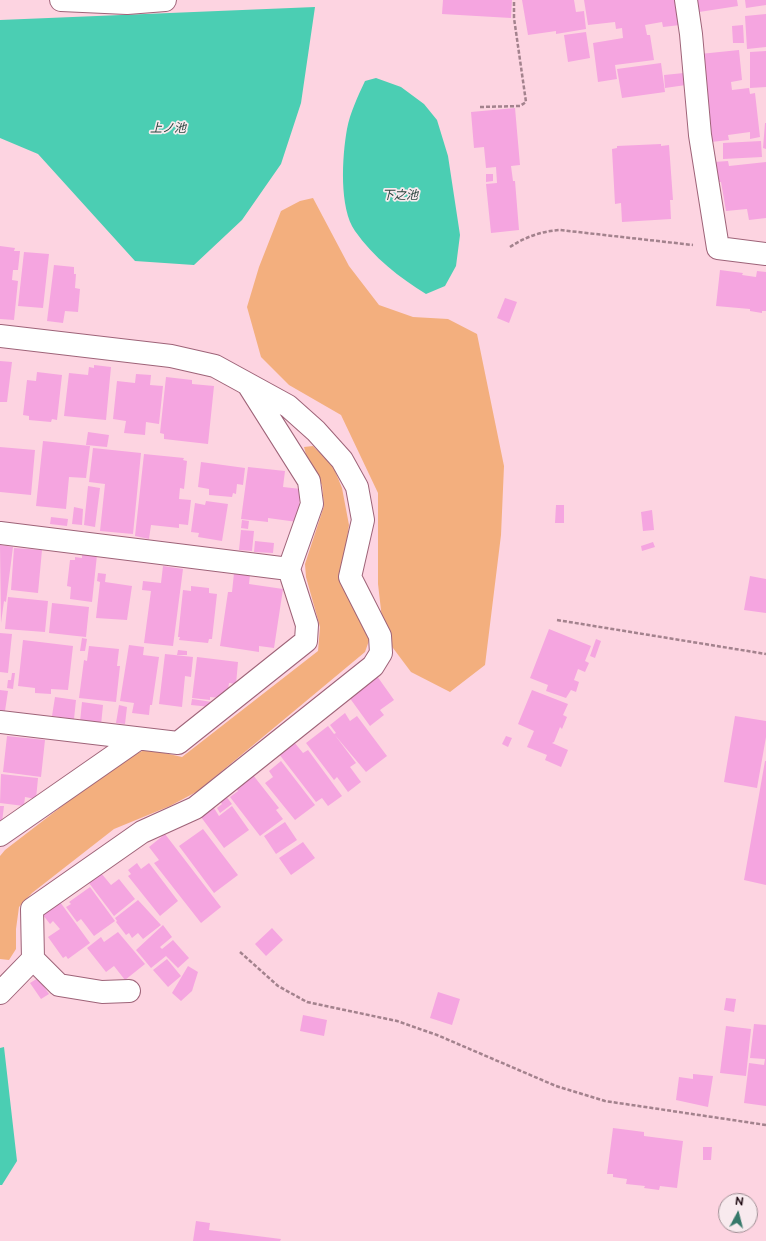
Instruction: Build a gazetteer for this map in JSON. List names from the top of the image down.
{
  "water": ["上ノ池", "下之池"],
  "north": "top"
}
